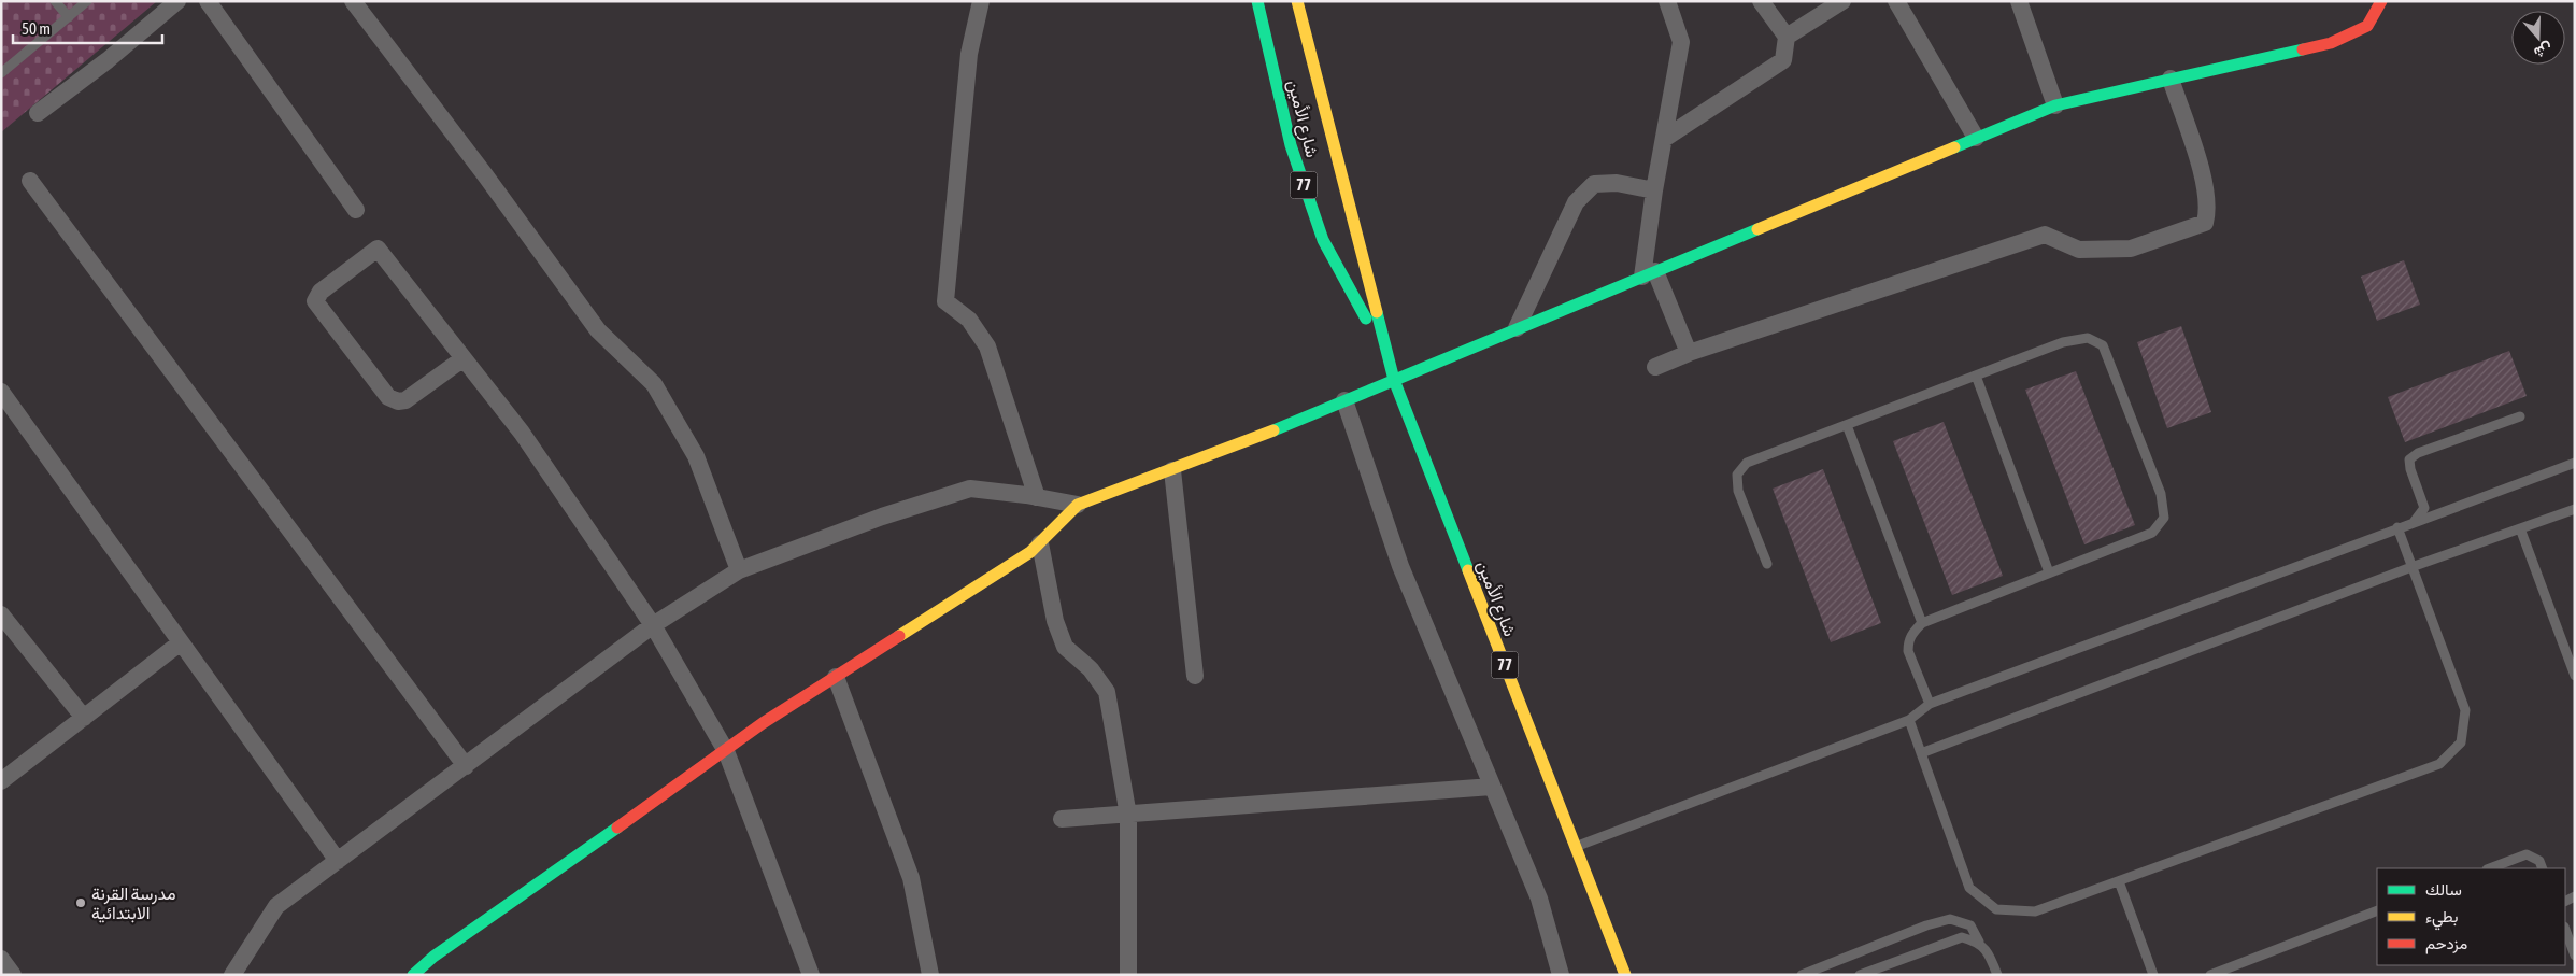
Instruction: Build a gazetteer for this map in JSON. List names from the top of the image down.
{
  "streets": {
    "street": ["شارع الأمين", "77"]
  },
  "places": ["مدرسة القرنة الابتدائية"],
  "legend": ["سالك", "بطيء", "مزدحم"],
  "scale_bar": "50 m",
  "north": "bottom"
}
